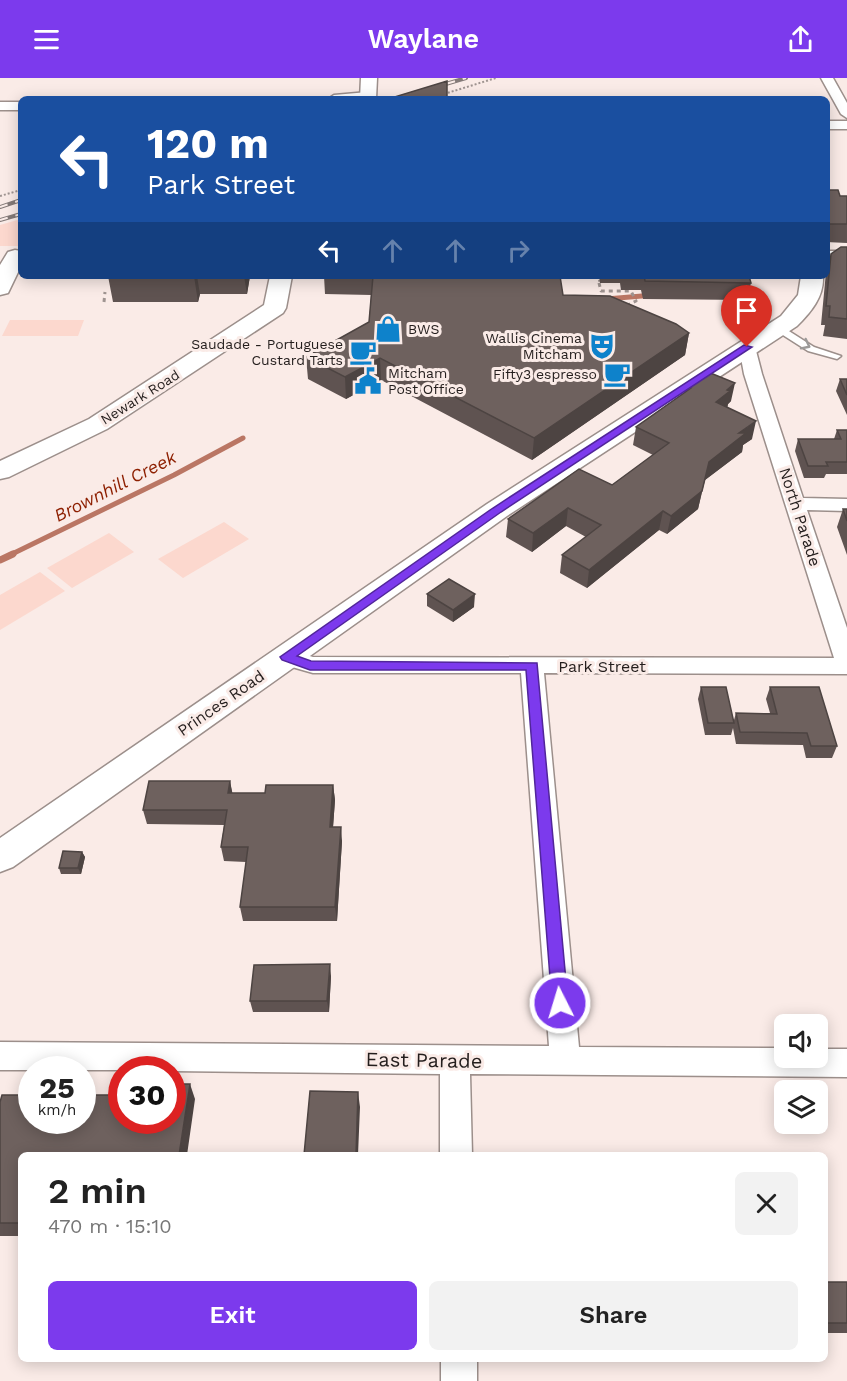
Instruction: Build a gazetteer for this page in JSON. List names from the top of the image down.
{
  "streets": {
    "street": [
      "Newark Road",
      "North Parade",
      "Park Street",
      "Princes Road",
      "East Parade"
    ]
  },
  "crossings": [
    ["North Parade", "Park Street"],
    ["North Parade", "Princes Road"],
    ["Park Street", "Princes Road"]
  ],
  "water": ["Brownhill Creek"],
  "places": {
    "shop": ["BWS"],
    "theatre": ["Wallis Cinema Mitcham"],
    "cafe": ["Saudade - Portuguese Custard Tarts", "Fifty3 espresso"],
    "public building": ["Mitcham Post Office"]
  },
  "page": {
    "header": "Waylane",
    "turn": ["120 m", "Park Street"],
    "speed": "25 km/h",
    "limit": "30",
    "heading": ["2 min", "470 m · 15:10"],
    "buttons": ["Exit", "Share"]
  }
}
